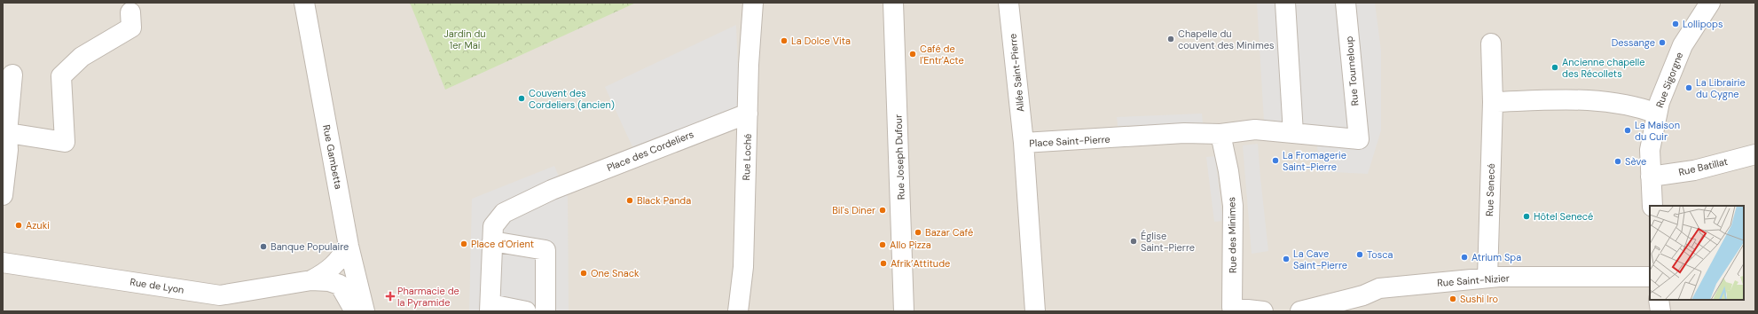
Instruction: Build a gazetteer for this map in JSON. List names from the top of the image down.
{
  "streets": {
    "street": [
      "Rue Tourneloup",
      "Allée Saint-Pierre",
      "Rue Sigorgne",
      "Place Saint-Pierre",
      "Place des Cordeliers",
      "Rue Gambetta",
      "Rue Loché",
      "Rue Joseph Dufour",
      "Rue Batillat",
      "Rue Senecé",
      "Rue des Minimes",
      "Rue Saint-Nizier",
      "Rue de Lyon"
    ]
  },
  "crossings": [
    ["Allée Saint-Pierre", "Place Saint-Pierre"],
    ["Rue Sigorgne", "Rue Batillat"],
    ["Place Saint-Pierre", "Rue des Minimes"],
    ["Place des Cordeliers", "Rue Loché"],
    ["Rue Gambetta", "Rue de Lyon"],
    ["Rue Senecé", "Rue Saint-Nizier"]
  ],
  "parks": ["Jardin du 1er Mai"],
  "places": {
    "other": [
      "Lollipops",
      "Chapelle du couvent des Minimes",
      "La Dolce Vita",
      "Dessange",
      "Café de l'Entr'Acte",
      "Ancienne chapelle des Récollets",
      "La Librairie du Cygne",
      "Couvent des Cordeliers (ancien)",
      "La Maison du Cuir",
      "La Fromagerie Saint-Pierre",
      "Sève",
      "Black Panda",
      "Bil's Diner",
      "Hôtel Senecé",
      "Azuki",
      "Bazar Café",
      "Église Saint-Pierre",
      "Place d'Orient",
      "Allo Pizza",
      "Banque Populaire",
      "Tosca",
      "Atrium Spa",
      "La Cave Saint-Pierre",
      "Afrik’Attitude",
      "One Snack",
      "Sushi Iro"
    ],
    "health": ["Pharmacie de la Pyramide"]
  }
}
